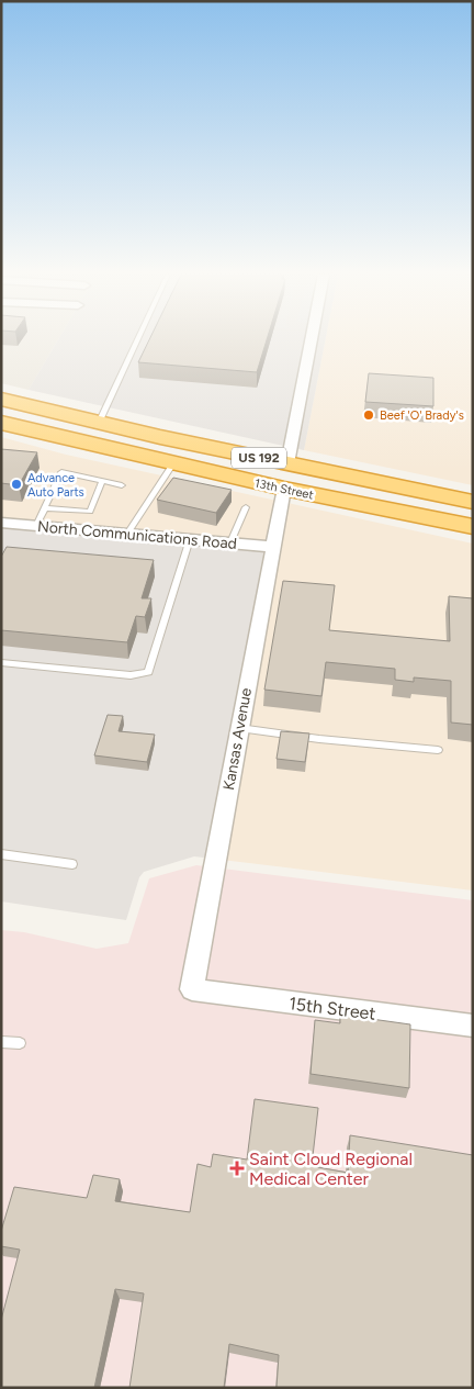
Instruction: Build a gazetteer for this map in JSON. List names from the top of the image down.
{
  "streets": {
    "highway": ["US 192", "13th Street"],
    "street": ["North Communications Road", "Kansas Avenue", "15th Street"]
  },
  "crossings": [
    ["13th Street", "Kansas Avenue"],
    ["North Communications Road", "Kansas Avenue"],
    ["Kansas Avenue", "15th Street"]
  ],
  "places": {
    "other": ["Beef 'O' Brady's", "Advance Auto Parts"],
    "health": ["Saint Cloud Regional Medical Center"]
  }
}
